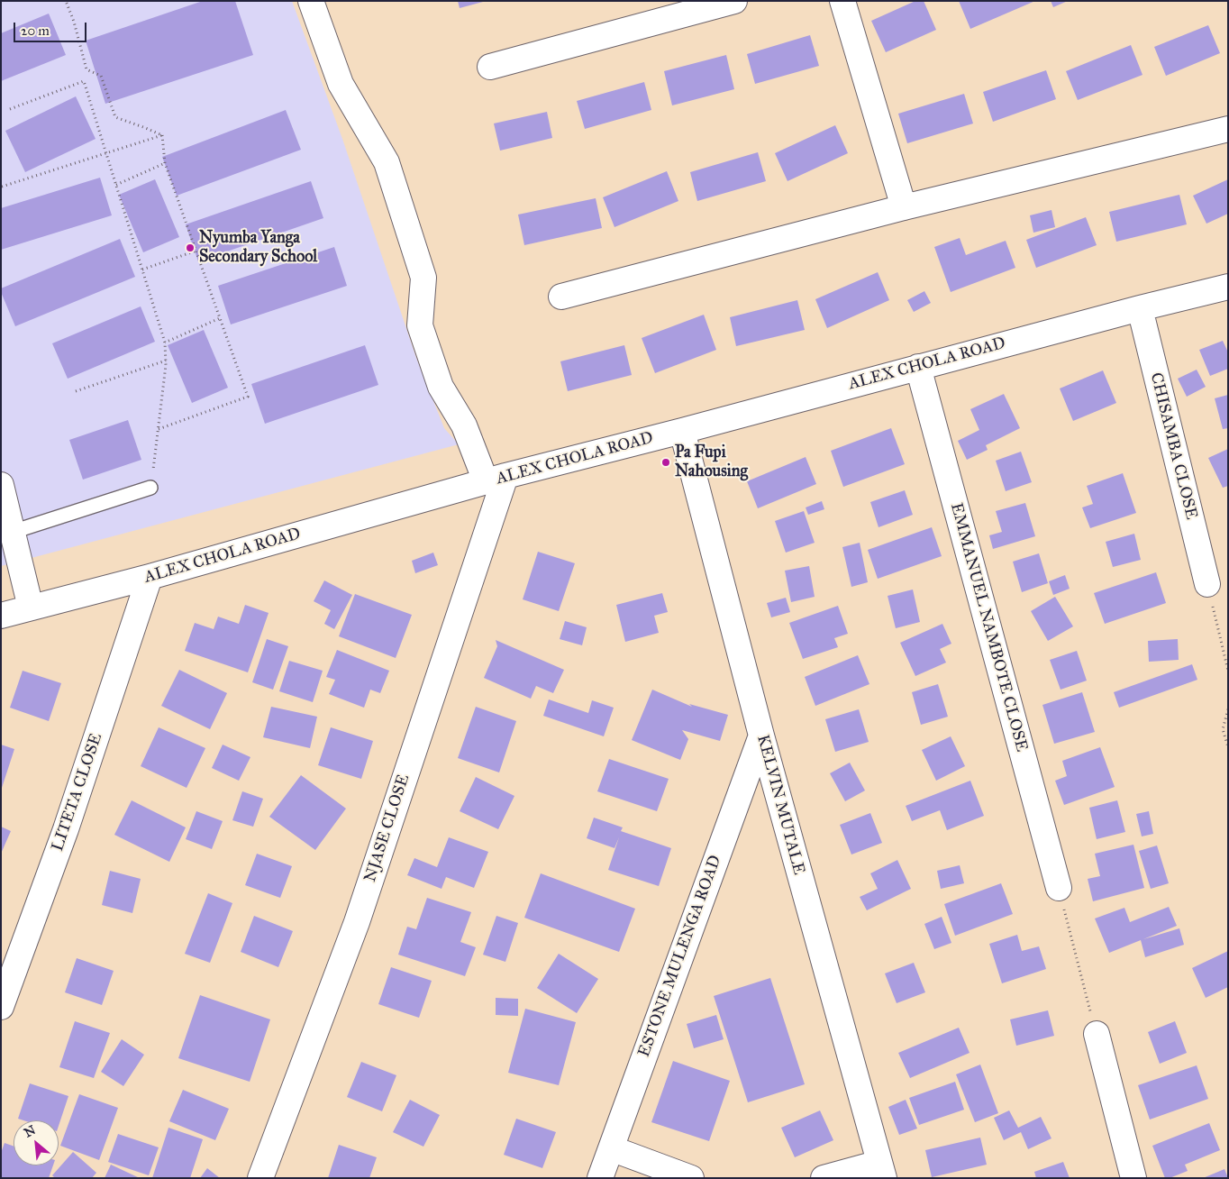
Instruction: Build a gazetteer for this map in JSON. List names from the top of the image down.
{
  "streets": {
    "street": [
      "ALEX CHOLA ROAD",
      "CHISAMBA CLOSE",
      "EMMANUEL NAMBOTE CLOSE",
      "LITETA CLOSE",
      "KELVIN MUTALE",
      "NJASE CLOSE",
      "ESTONE MULENGA ROAD"
    ]
  },
  "crossings": [
    ["ALEX CHOLA ROAD", "CHISAMBA CLOSE"],
    ["ALEX CHOLA ROAD", "EMMANUEL NAMBOTE CLOSE"],
    ["ALEX CHOLA ROAD", "LITETA CLOSE"],
    ["ALEX CHOLA ROAD", "KELVIN MUTALE"],
    ["ALEX CHOLA ROAD", "NJASE CLOSE"],
    ["KELVIN MUTALE", "ESTONE MULENGA ROAD"]
  ],
  "places": ["Nyumba Yanga Secondary School", "Pa Fupi Nahousing"],
  "scale_bar": "20 m",
  "north": "top left"
}
